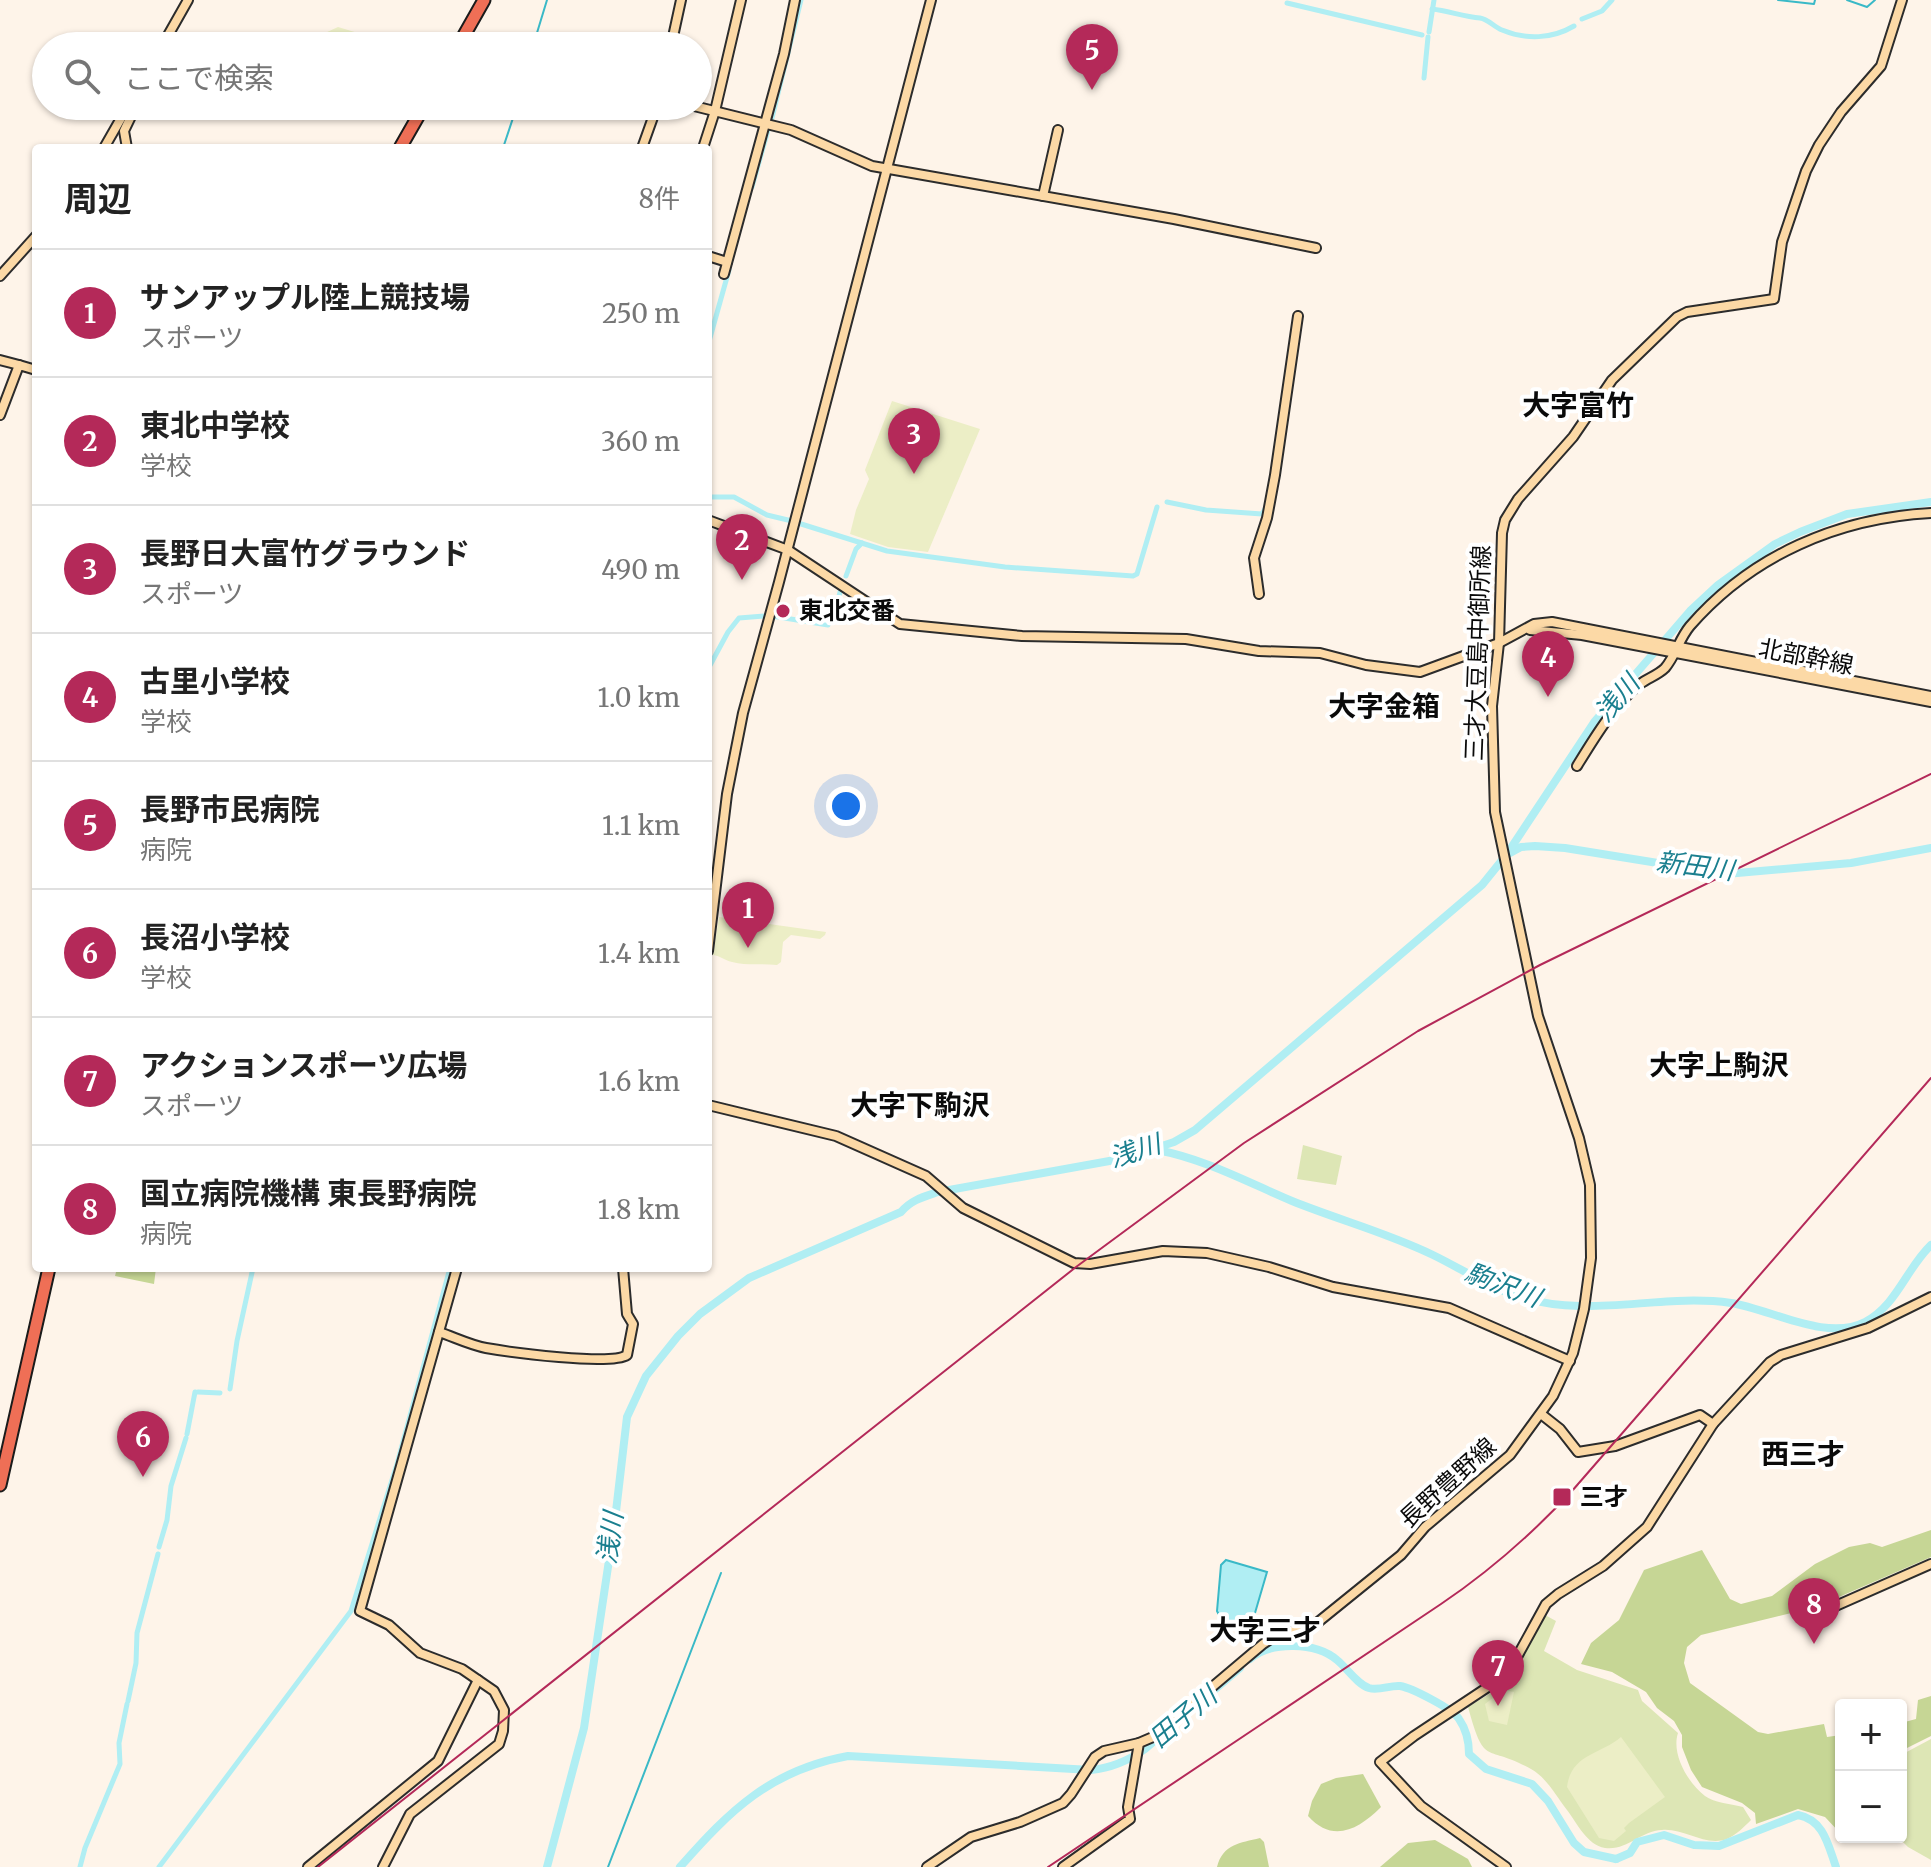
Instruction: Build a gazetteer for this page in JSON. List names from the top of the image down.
{
  "streets": {
    "street": ["三才大豆島中御所線", "北部幹線", "長野豊野線"]
  },
  "crossings": [
    ["三才大豆島中御所線", "長野豊野線"]
  ],
  "districts": [
    "大字富竹",
    "大字金箱",
    "大字上駒沢",
    "大字下駒沢",
    "西三才",
    "大字三才"
  ],
  "water": [
    "浅川",
    "新田川",
    "駒沢川",
    "田子川"
  ],
  "places": {
    "other": ["東北交番"],
    "transit": ["三才"]
  },
  "page": {
    "pins": [
      "5",
      "3",
      "2",
      "4",
      "1",
      "6",
      "8",
      "7"
    ],
    "search": "ここで検索",
    "heading": ["周辺", "8件"],
    "list": [
      {
        "mark": "1",
        "name": "サンアップル陸上競技場",
        "note": "スポーツ",
        "value": "250 m"
      },
      {
        "mark": "2",
        "name": "東北中学校",
        "note": "学校",
        "value": "360 m"
      },
      {
        "mark": "3",
        "name": "長野日大富竹グラウンド",
        "note": "スポーツ",
        "value": "490 m"
      },
      {
        "mark": "4",
        "name": "古里小学校",
        "note": "学校",
        "value": "1.0 km"
      },
      {
        "mark": "5",
        "name": "長野市民病院",
        "note": "病院",
        "value": "1.1 km"
      },
      {
        "mark": "6",
        "name": "長沼小学校",
        "note": "学校",
        "value": "1.4 km"
      },
      {
        "mark": "7",
        "name": "アクションスポーツ広場",
        "note": "スポーツ",
        "value": "1.6 km"
      },
      {
        "mark": "8",
        "name": "国立病院機構 東長野病院",
        "note": "病院",
        "value": "1.8 km"
      }
    ],
    "map_buttons": ["+", "−"]
  }
}
